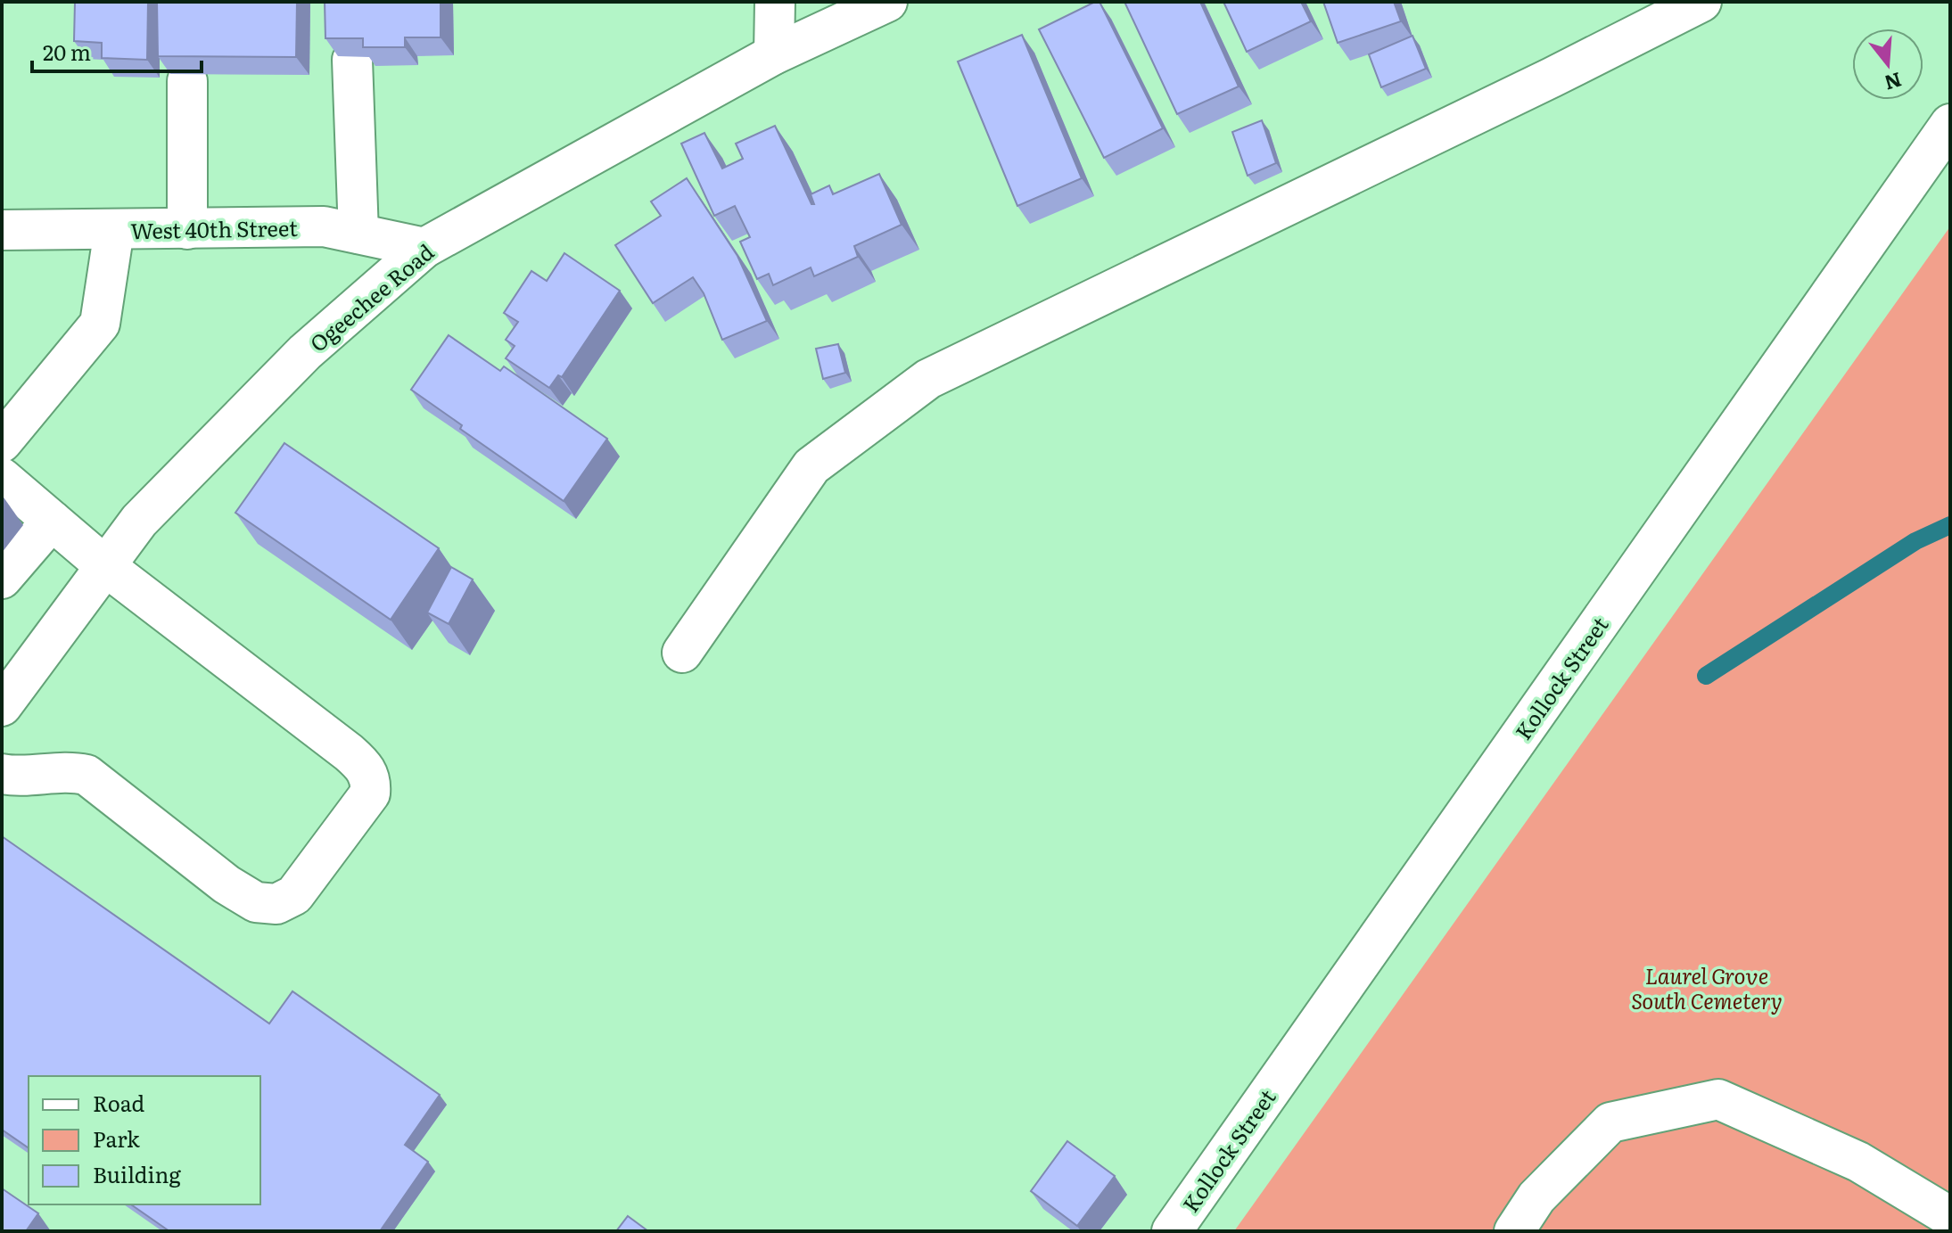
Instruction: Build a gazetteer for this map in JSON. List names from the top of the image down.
{
  "streets": {
    "street": ["West 40th Street", "Ogeechee Road", "Kollock Street"]
  },
  "crossings": [
    ["West 40th Street", "Ogeechee Road"]
  ],
  "parks": ["Laurel Grove South Cemetery"],
  "legend": ["Road", "Park", "Building"],
  "scale_bar": "20 m",
  "north": "bottom"
}
